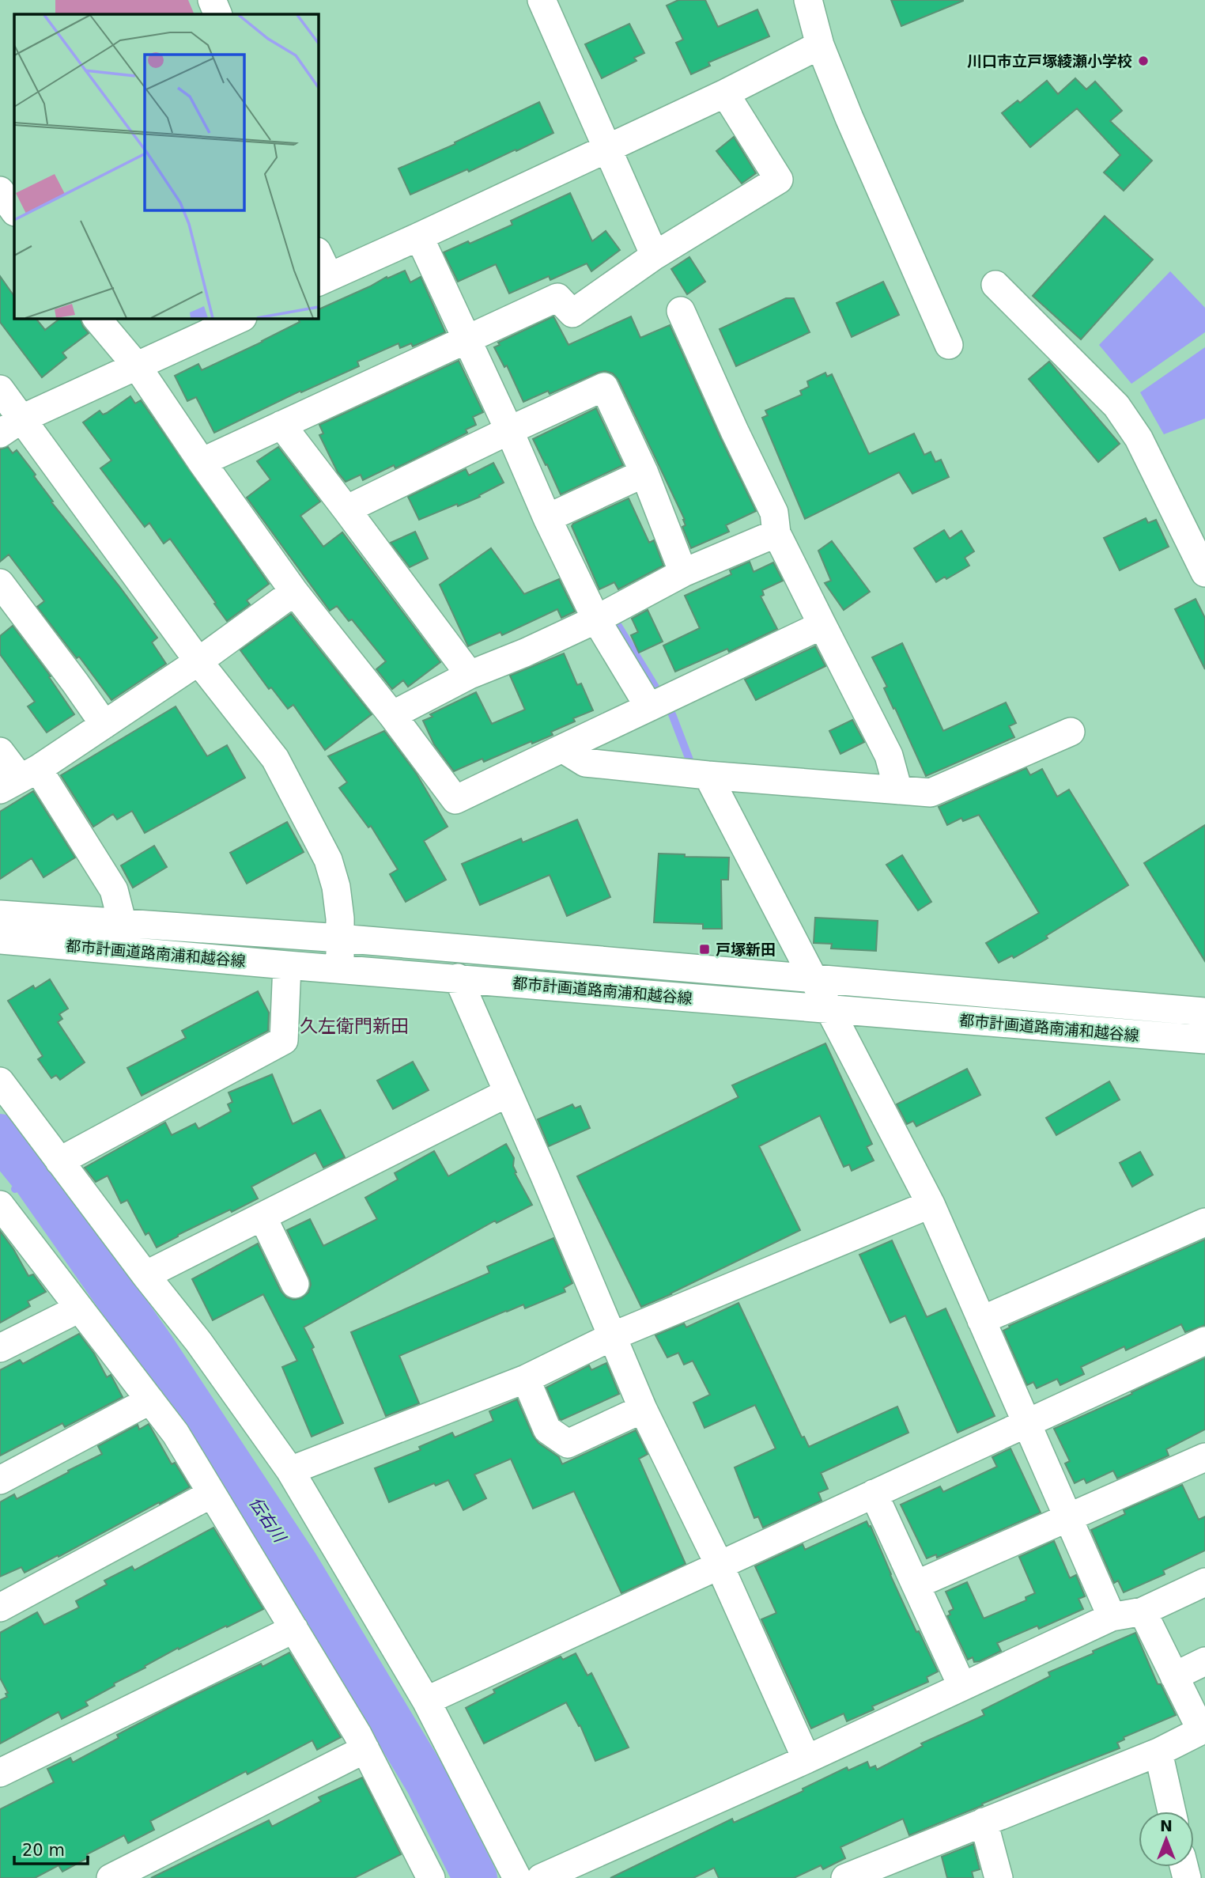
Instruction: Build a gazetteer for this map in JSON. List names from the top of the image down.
{
  "streets": {
    "street": ["都市計画道路南浦和越谷線"]
  },
  "districts": ["久左衛門新田"],
  "water": ["伝右川"],
  "places": {
    "other": ["川口市立戸塚綾瀬小学校"],
    "transit": ["戸塚新田"]
  },
  "scale_bar": "20 m",
  "north": "top"
}
